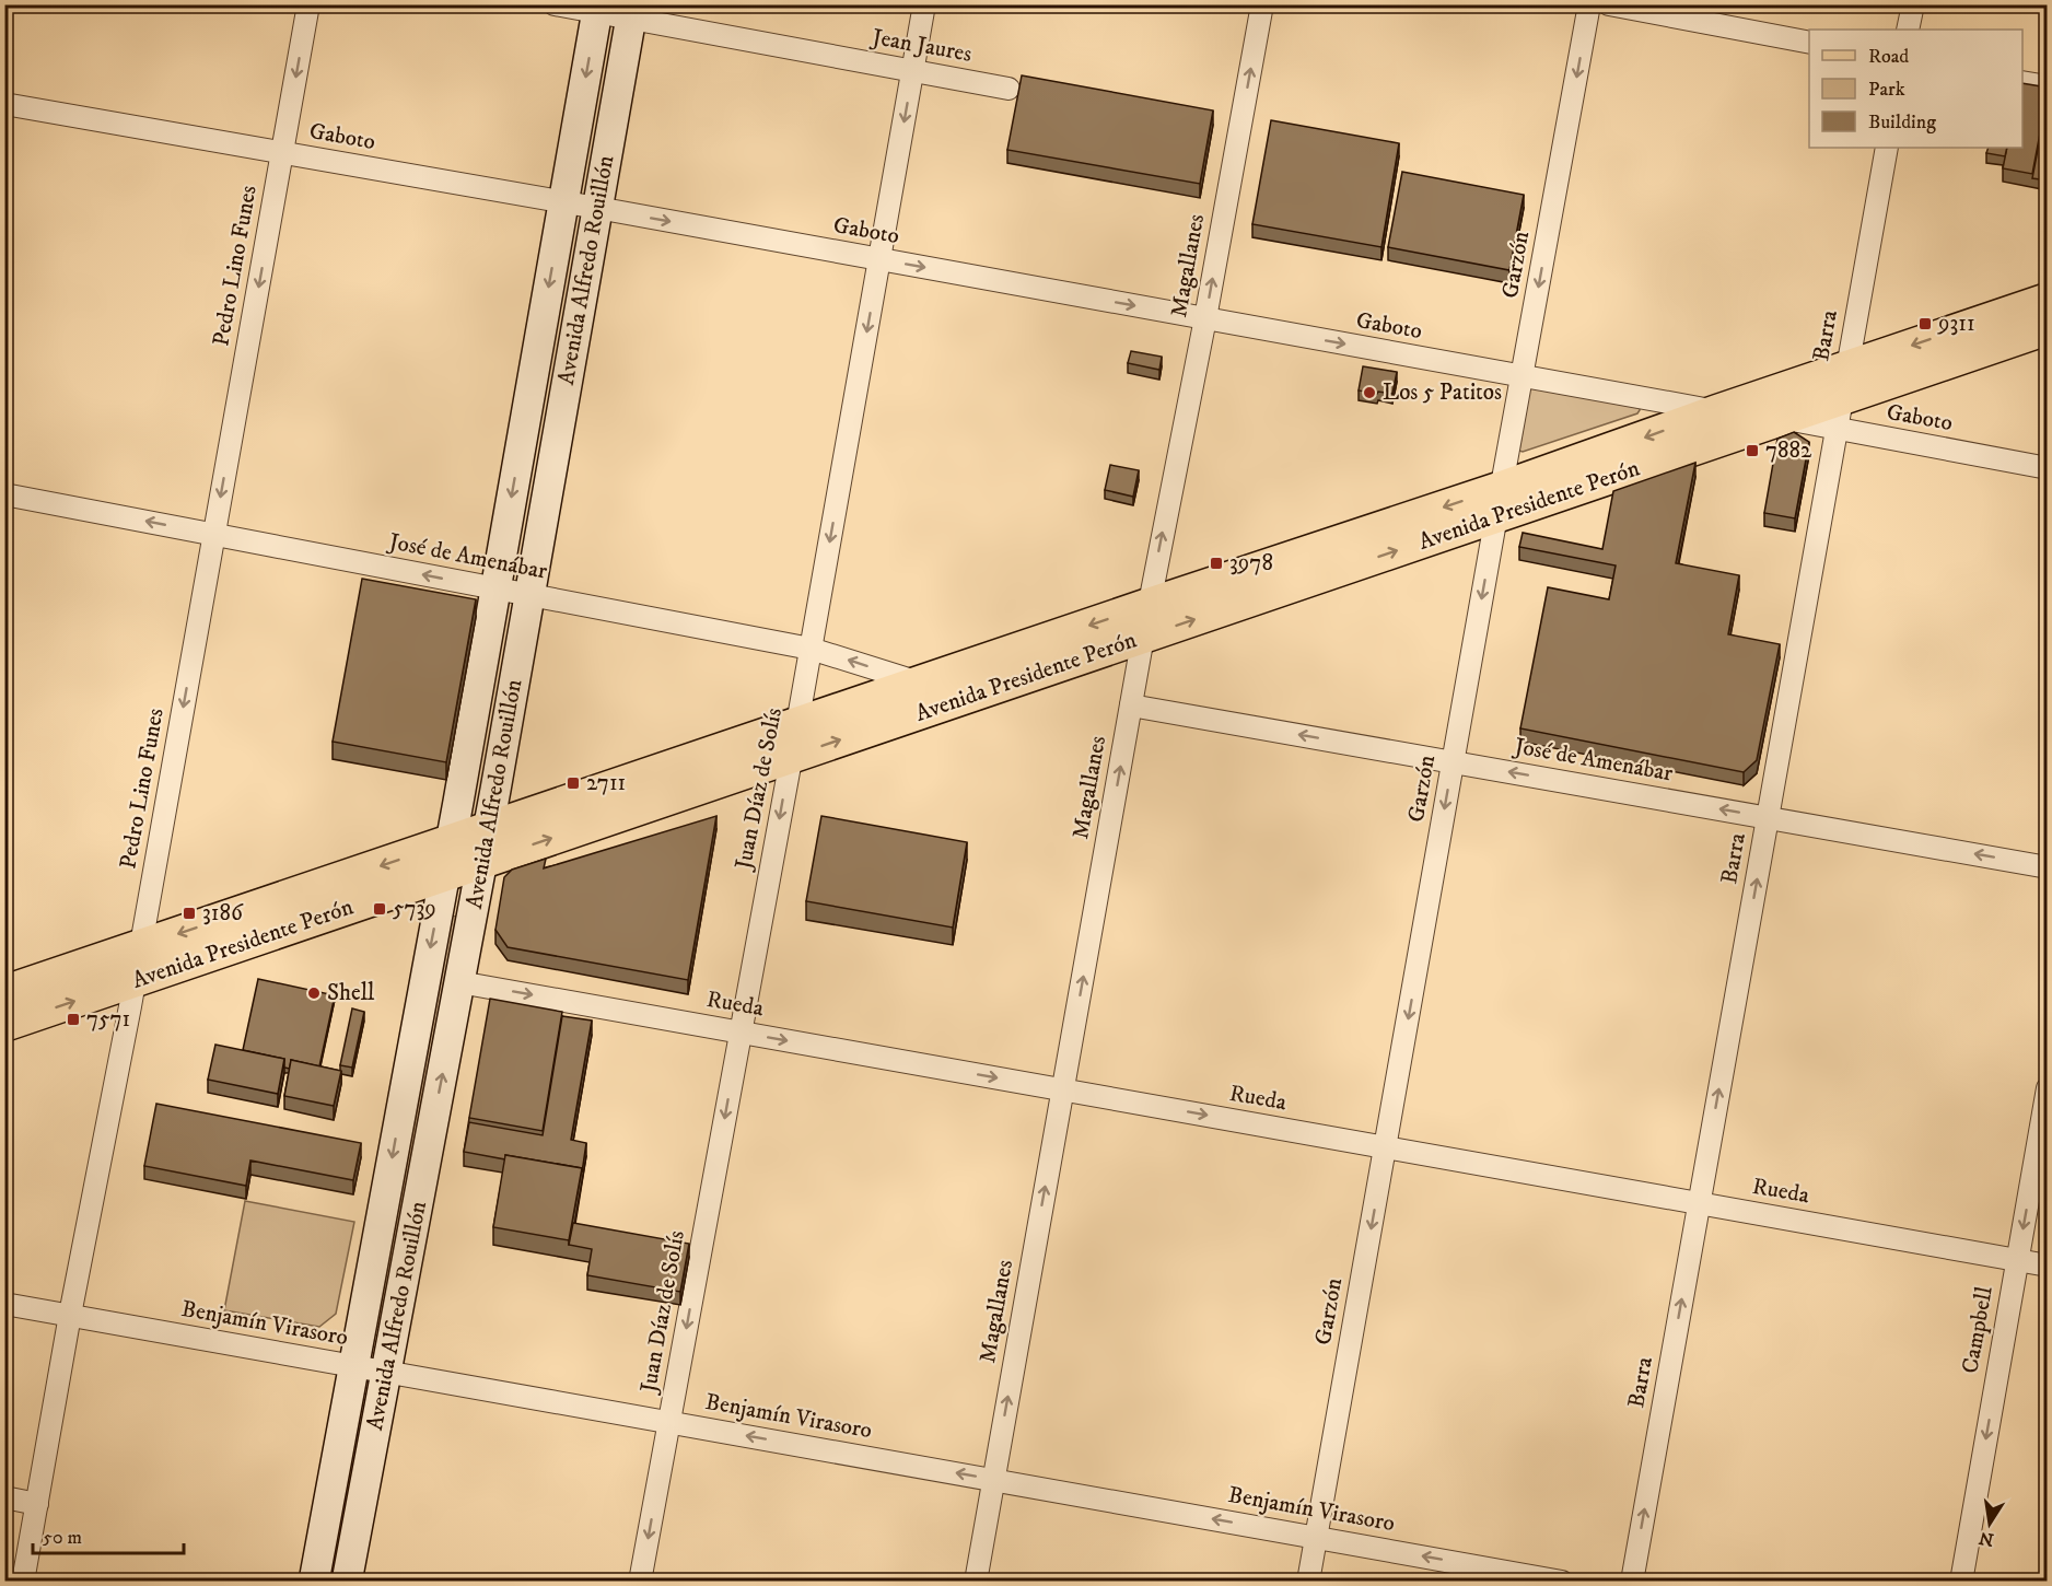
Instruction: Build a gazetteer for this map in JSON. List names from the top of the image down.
{
  "streets": {
    "main road": ["Avenida Presidente Perón"],
    "street": [
      "Jean Jaures",
      "Gaboto",
      "Garzón",
      "Pedro Lino Funes",
      "Magallanes",
      "Avenida Alfredo Rouillón",
      "Barra",
      "José de Amenábar",
      "Juan Díaz de Solís",
      "Rueda",
      "Benjamín Virasoro",
      "Campbell"
    ]
  },
  "crossings": [
    ["Jean Jaures", "Avenida Alfredo Rouillón"],
    ["Jean Jaures", "Juan Díaz de Solís"],
    ["Gaboto", "Garzón"],
    ["Gaboto", "Pedro Lino Funes"],
    ["Gaboto", "Magallanes"],
    ["Gaboto", "Avenida Alfredo Rouillón"],
    ["Gaboto", "Barra"],
    ["Gaboto", "Avenida Presidente Perón"],
    ["Gaboto", "Juan Díaz de Solís"],
    ["Garzón", "Avenida Presidente Perón"],
    ["Garzón", "José de Amenábar"],
    ["Garzón", "Rueda"],
    ["Garzón", "Benjamín Virasoro"],
    ["Pedro Lino Funes", "Avenida Presidente Perón"],
    ["Pedro Lino Funes", "José de Amenábar"],
    ["Pedro Lino Funes", "Benjamín Virasoro"],
    ["Magallanes", "Avenida Presidente Perón"],
    ["Magallanes", "José de Amenábar"],
    ["Magallanes", "Rueda"],
    ["Magallanes", "Benjamín Virasoro"],
    ["Avenida Alfredo Rouillón", "Avenida Presidente Perón"],
    ["Avenida Alfredo Rouillón", "José de Amenábar"],
    ["Avenida Alfredo Rouillón", "Rueda"],
    ["Avenida Alfredo Rouillón", "Benjamín Virasoro"],
    ["Barra", "Avenida Presidente Perón"],
    ["Barra", "José de Amenábar"],
    ["Barra", "Rueda"],
    ["Avenida Presidente Perón", "José de Amenábar"],
    ["Avenida Presidente Perón", "Juan Díaz de Solís"],
    ["José de Amenábar", "Juan Díaz de Solís"],
    ["Juan Díaz de Solís", "Rueda"],
    ["Juan Díaz de Solís", "Benjamín Virasoro"],
    ["Rueda", "Campbell"]
  ],
  "one_way": [
    "Gaboto",
    "Garzón",
    "Pedro Lino Funes",
    "Magallanes",
    "Barra",
    "José de Amenábar",
    "Juan Díaz de Solís",
    "Rueda",
    "Benjamín Virasoro",
    "Campbell"
  ],
  "places": {
    "transit": [
      "9311",
      "7882",
      "3978",
      "2711",
      "5739",
      "3186",
      "7571"
    ],
    "other": ["Los 5 Patitos", "Shell"]
  },
  "legend": ["Road", "Park", "Building"],
  "scale_bar": "50 m",
  "north": "bottom"
}
